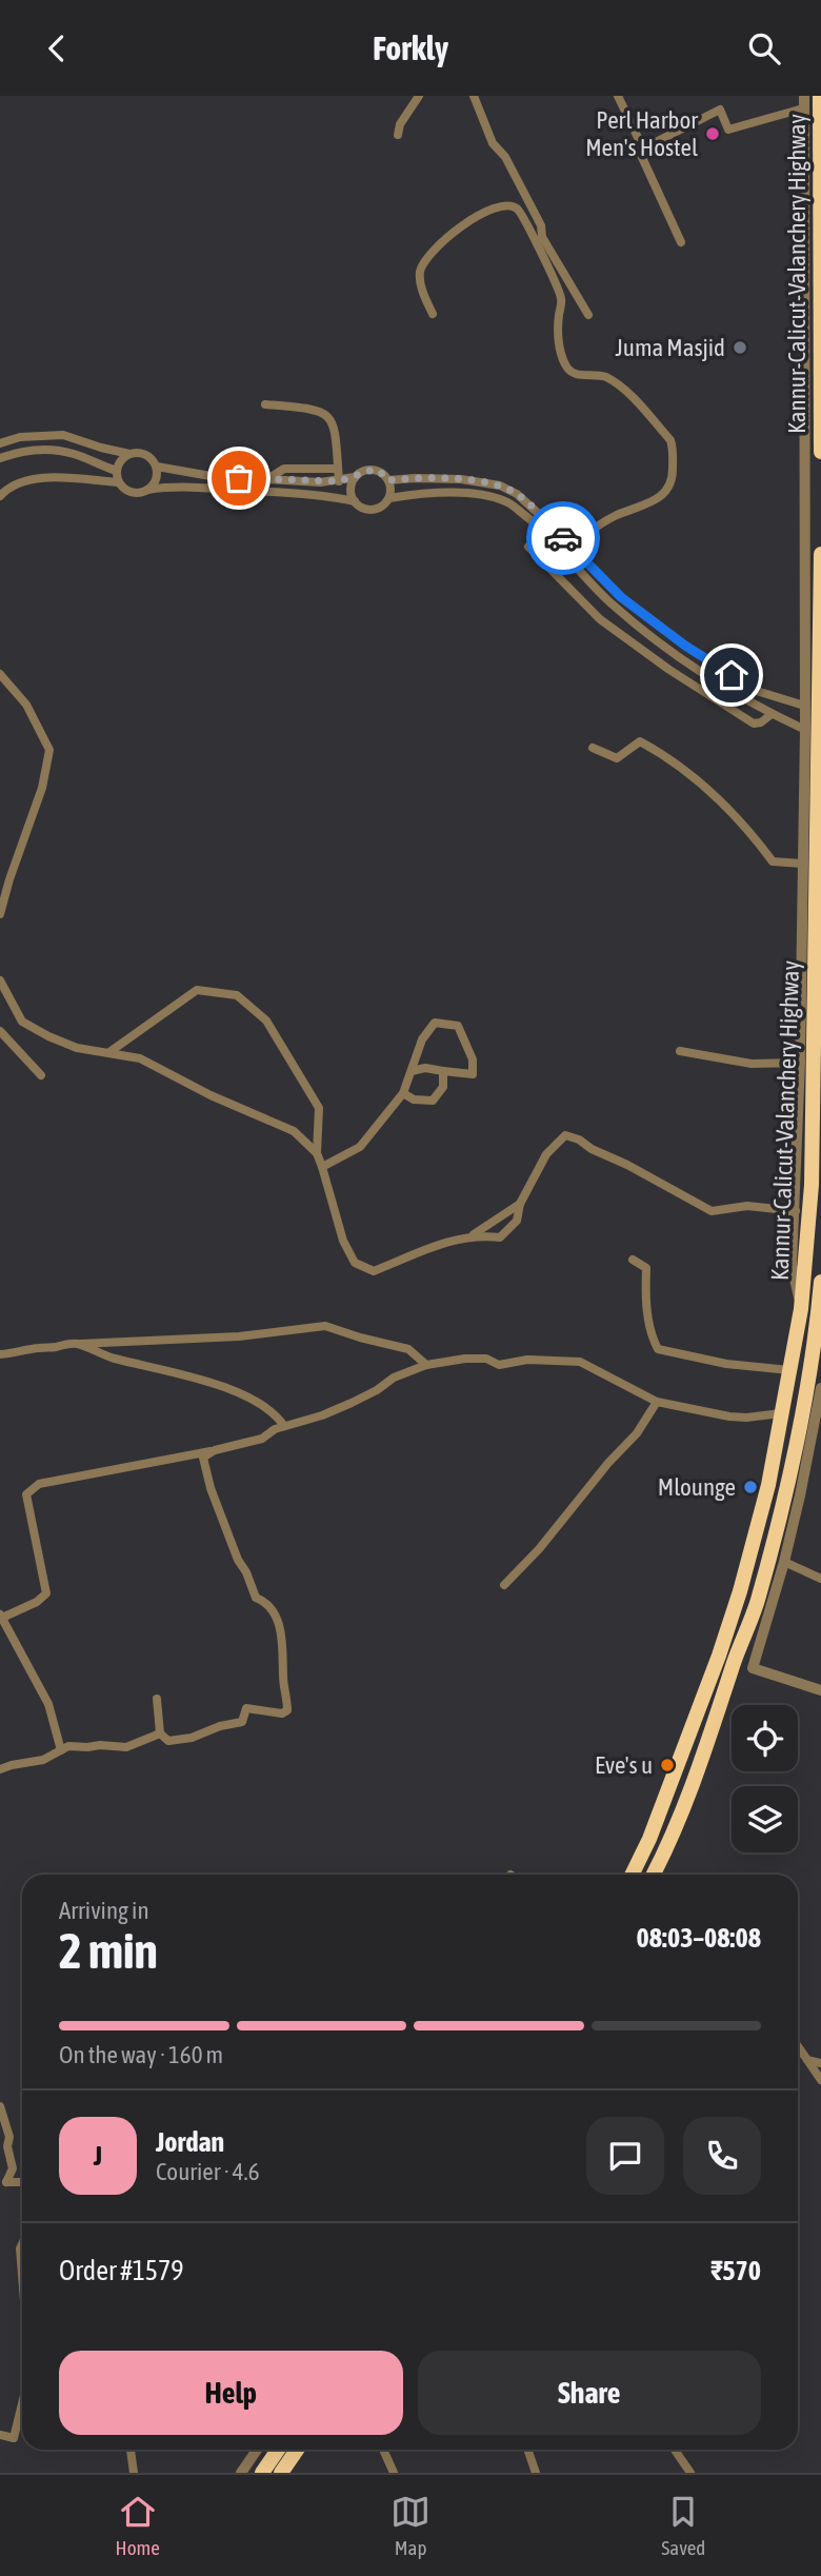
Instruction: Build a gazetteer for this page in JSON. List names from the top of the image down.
{
  "streets": {
    "highway": ["Kannur-Calicut-Valanchery Highway"]
  },
  "places": [
    "Perl Harbor Men's Hostel",
    "Juma Masjid",
    "Mlounge",
    "Eve's u"
  ],
  "page": {
    "header": "Forkly",
    "heading": ["2 min", "Arriving in", "08:03–08:08"],
    "panel": [
      "Jordan",
      "Courier · 4.6",
      "Order #1579",
      "₹570"
    ],
    "bar": "On the way · 160 m",
    "round": "J",
    "buttons": ["Help", "Share"],
    "tabs": ["Home", "Map", "Saved"]
  }
}
